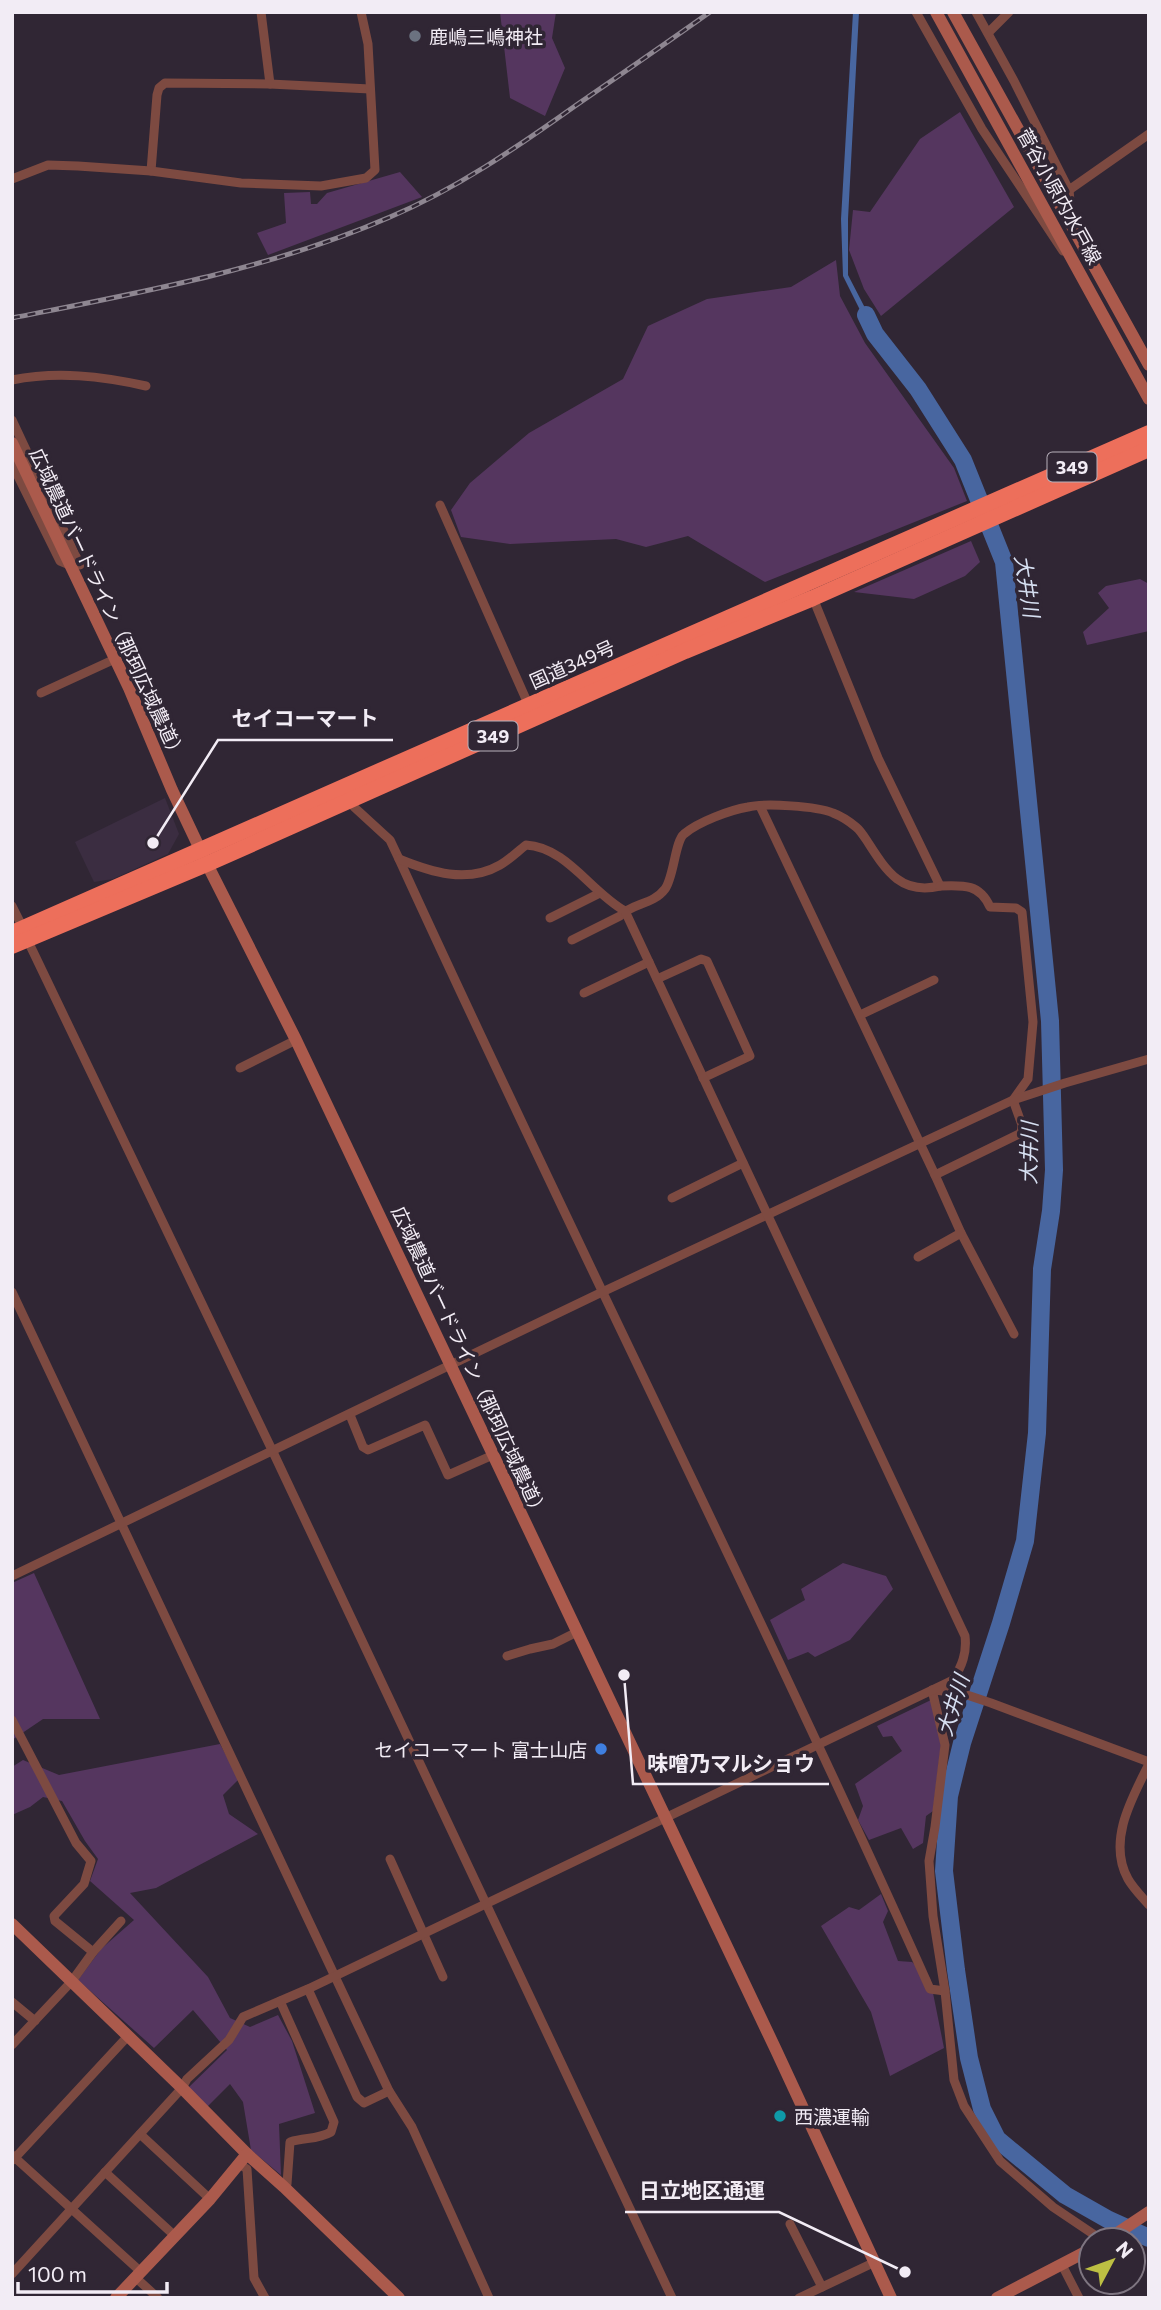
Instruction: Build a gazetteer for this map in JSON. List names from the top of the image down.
{
  "streets": {
    "highway": ["349", "国道349号"],
    "street": ["菅谷小原内水戸線", "広域農道バードライン（那珂広域農道）"]
  },
  "crossings": [
    ["広域農道バードライン（那珂広域農道）", "国道349号"]
  ],
  "water": ["大井川"],
  "places": [
    "鹿嶋三嶋神社",
    "セイコーマート",
    "味噌乃マルショウ",
    "セイコーマート 富士山店",
    "西濃運輸",
    "日立地区通運"
  ],
  "scale_bar": "100 m",
  "north": "top right"
}
